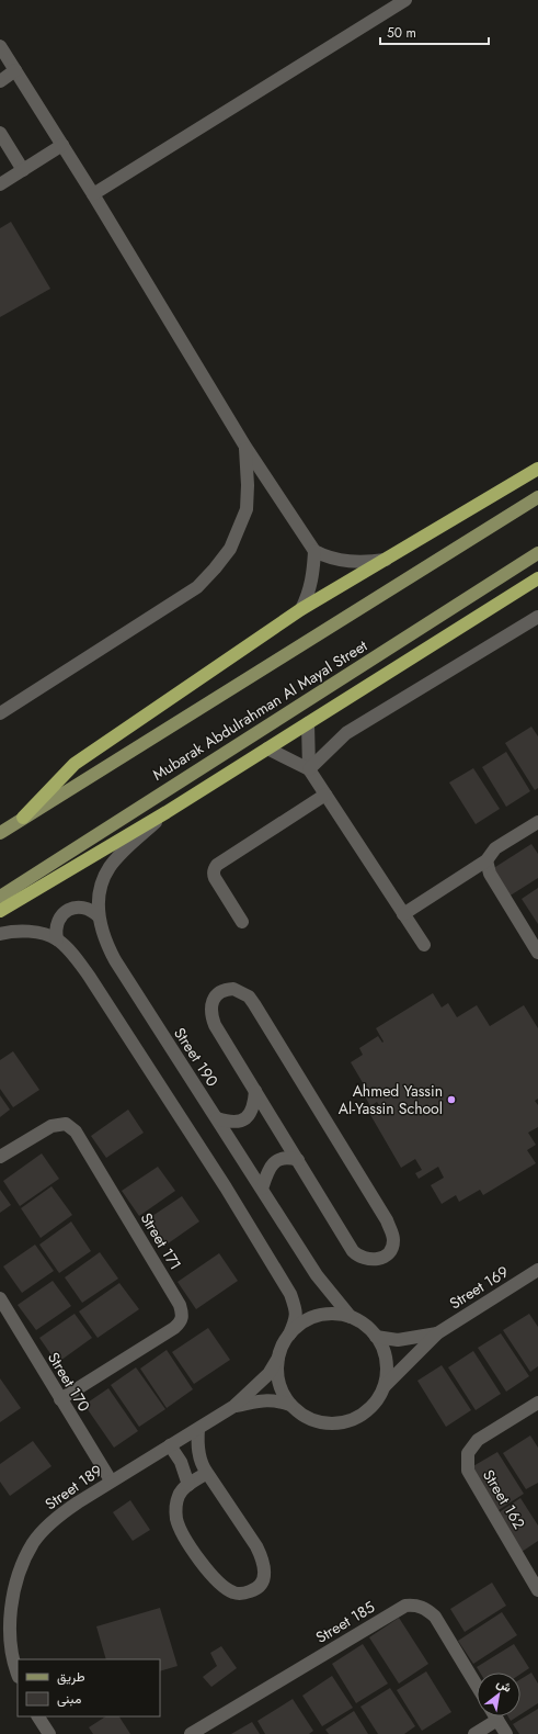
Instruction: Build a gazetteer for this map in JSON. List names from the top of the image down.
{
  "streets": {
    "main road": ["Mubarak Abdulrahman Al Mayal Street"],
    "street": [
      "Street 190",
      "Street 171",
      "Street 169",
      "Street 170",
      "Street 189",
      "Street 162",
      "Street 185"
    ]
  },
  "crossings": [
    ["Street 190", "Street 169"],
    ["Street 190", "Street 189"],
    ["Street 171", "Street 170"],
    ["Street 169", "Street 189"],
    ["Street 170", "Street 189"]
  ],
  "places": ["Ahmed Yassin Al-Yassin School"],
  "legend": ["طريق", "مبنى"],
  "scale_bar": "50 m",
  "north": "top right"
}
